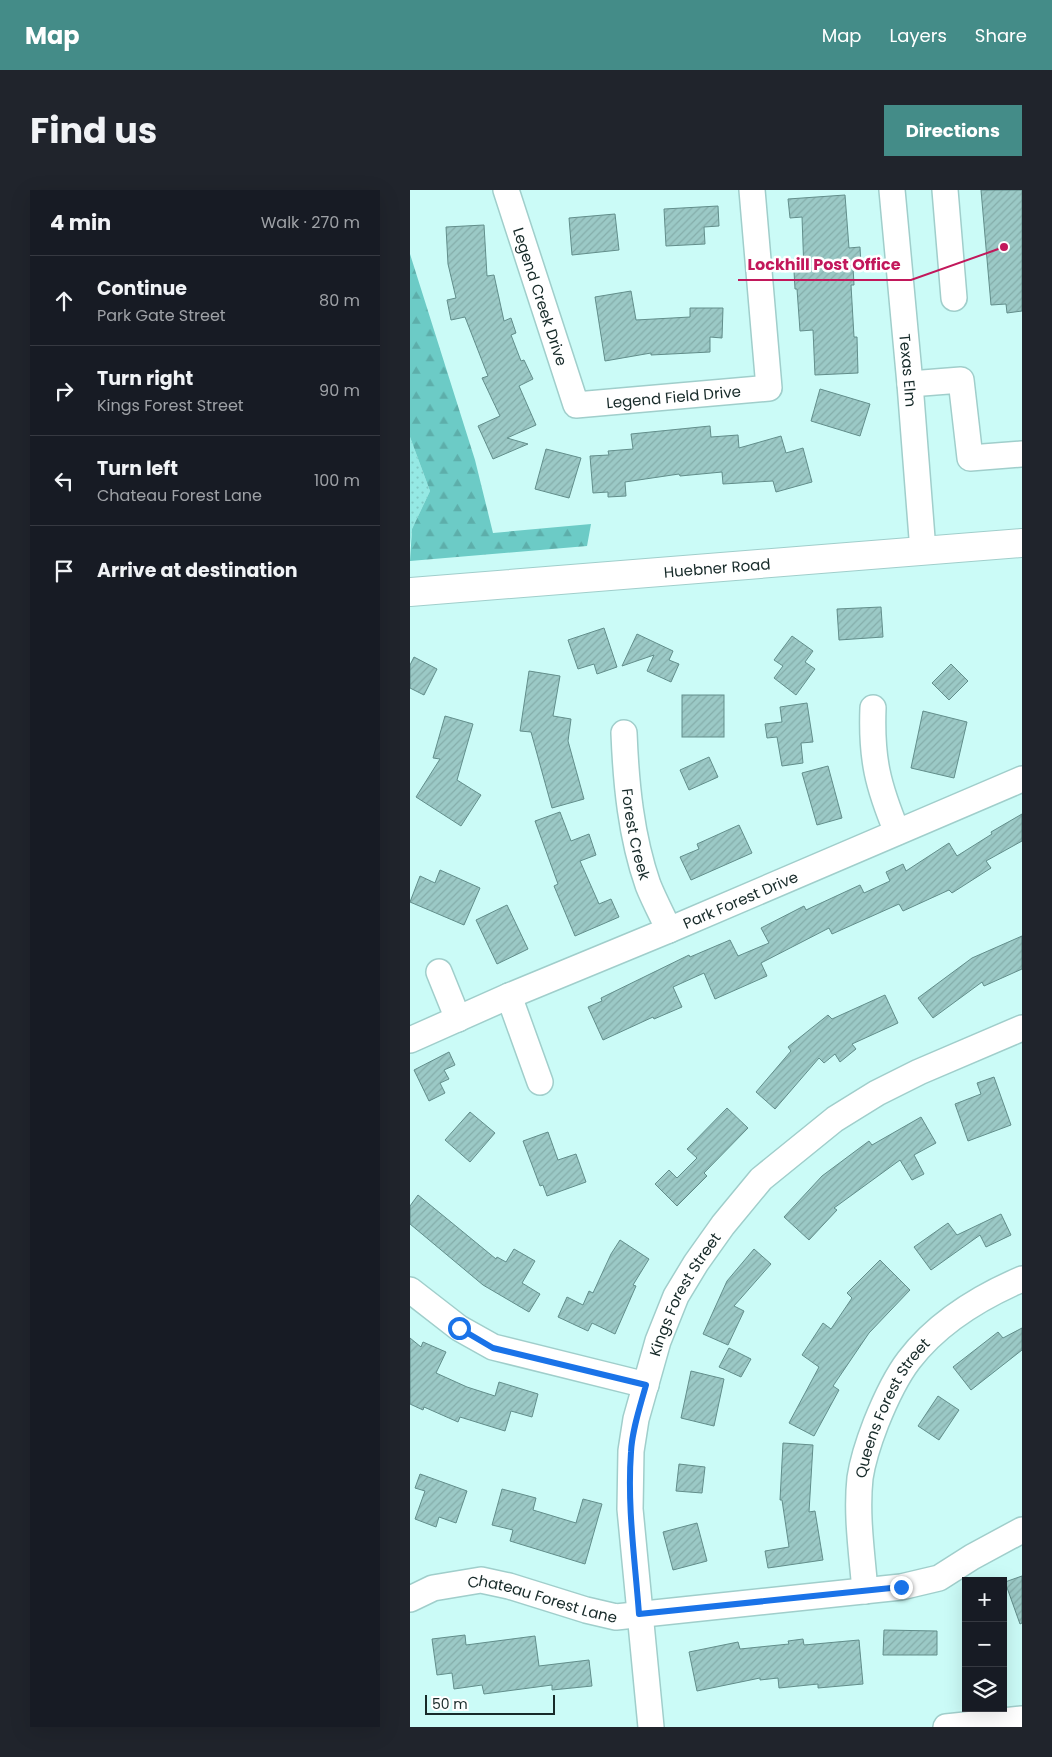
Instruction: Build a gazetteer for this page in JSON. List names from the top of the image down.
{
  "streets": {
    "main road": ["Huebner Road"],
    "street": [
      "Legend Creek Drive",
      "Texas Elm",
      "Legend Field Drive",
      "Forest Creek",
      "Park Forest Drive",
      "Kings Forest Street",
      "Queens Forest Street",
      "Chateau Forest Lane"
    ]
  },
  "crossings": [
    ["Legend Creek Drive", "Legend Field Drive"],
    ["Texas Elm", "Huebner Road"],
    ["Forest Creek", "Park Forest Drive"],
    ["Kings Forest Street", "Chateau Forest Lane"],
    ["Queens Forest Street", "Chateau Forest Lane"]
  ],
  "places": ["Lockhill Post Office"],
  "scale_bar": "50 m",
  "page": {
    "header": "Map",
    "nav": ["Map", "Layers", "Share"],
    "title": "Find us",
    "buttons": "Directions",
    "heading": ["4 min", "Walk · 270 m"],
    "list": [
      ["Continue", "Park Gate Street", "80 m"],
      ["Turn right", "Kings Forest Street", "90 m"],
      ["Turn left", "Chateau Forest Lane", "100 m"],
      "Arrive at destination"
    ],
    "map_buttons": ["+", "−"],
    "scale": "50 m"
  }
}
